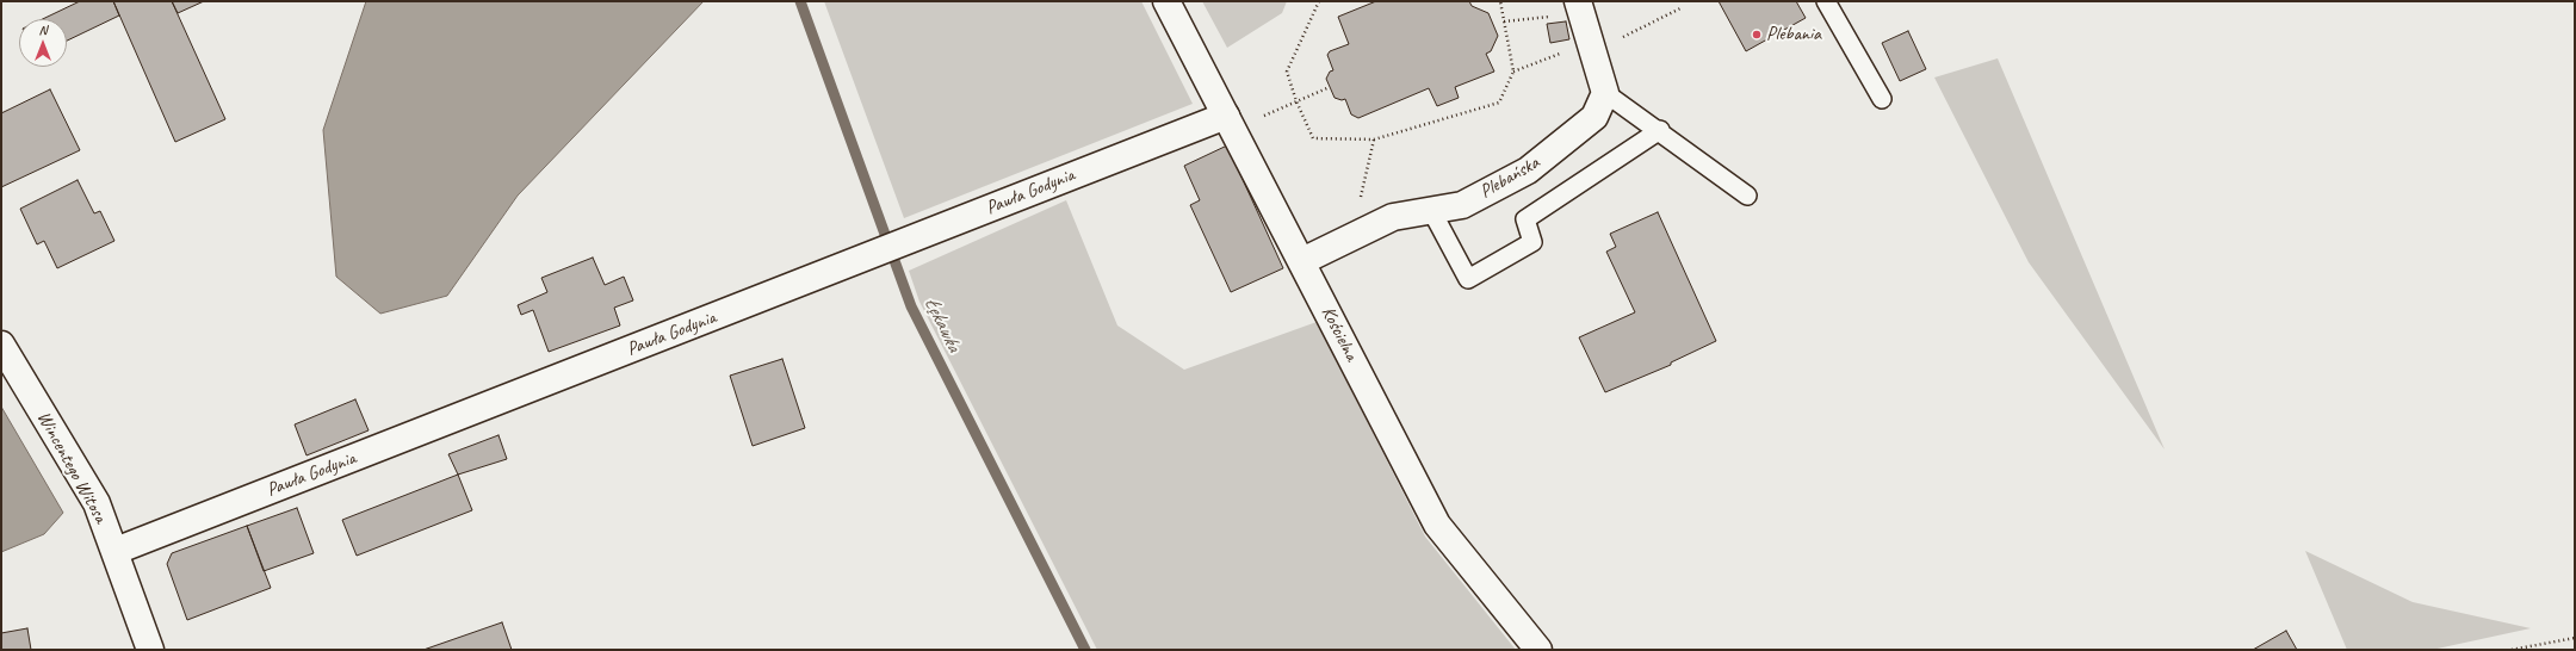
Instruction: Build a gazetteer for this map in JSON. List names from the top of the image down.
{
  "streets": {
    "street": [
      "Plebańska",
      "Pawła Godynia",
      "Kościelna",
      "Wincentego Witosa"
    ]
  },
  "crossings": [
    ["Plebańska", "Kościelna"],
    ["Pawła Godynia", "Kościelna"],
    ["Pawła Godynia", "Wincentego Witosa"]
  ],
  "water": ["Łękawka"],
  "places": ["Plebania"],
  "north": "top"
}
